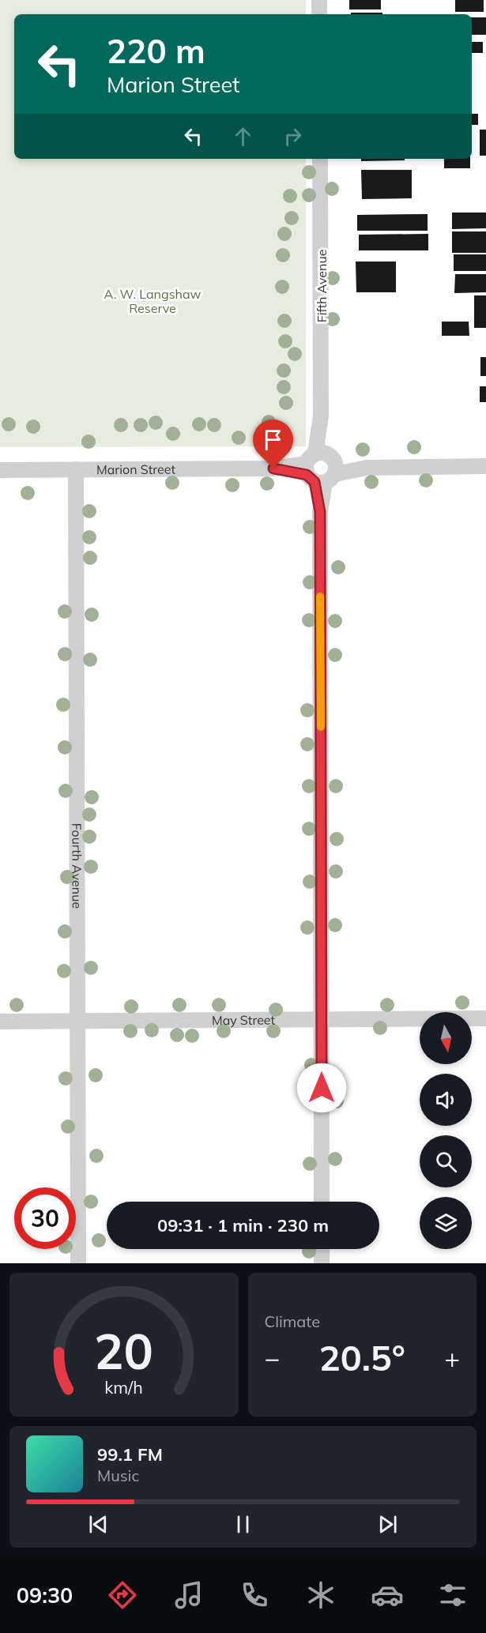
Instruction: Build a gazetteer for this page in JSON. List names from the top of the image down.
{
  "streets": {
    "street": [
      "Fifth Avenue",
      "Marion Street",
      "Fourth Avenue",
      "May Street"
    ]
  },
  "crossings": [
    ["Fifth Avenue", "Marion Street"],
    ["Fifth Avenue", "May Street"],
    ["Marion Street", "Fourth Avenue"],
    ["Fourth Avenue", "May Street"]
  ],
  "parks": ["A. W. Langshaw Reserve"],
  "north": "bottom",
  "page": {
    "turn": ["220 m", "Marion Street"],
    "limit": "30",
    "trip": "09:31 · 1 min · 230 m",
    "tile": "Climate",
    "heat": ["−", "20.5°", "+"],
    "song": ["99.1 FM", "Music"],
    "tabs": "09:30",
    "gauge": ["20", "km/h"]
  }
}
